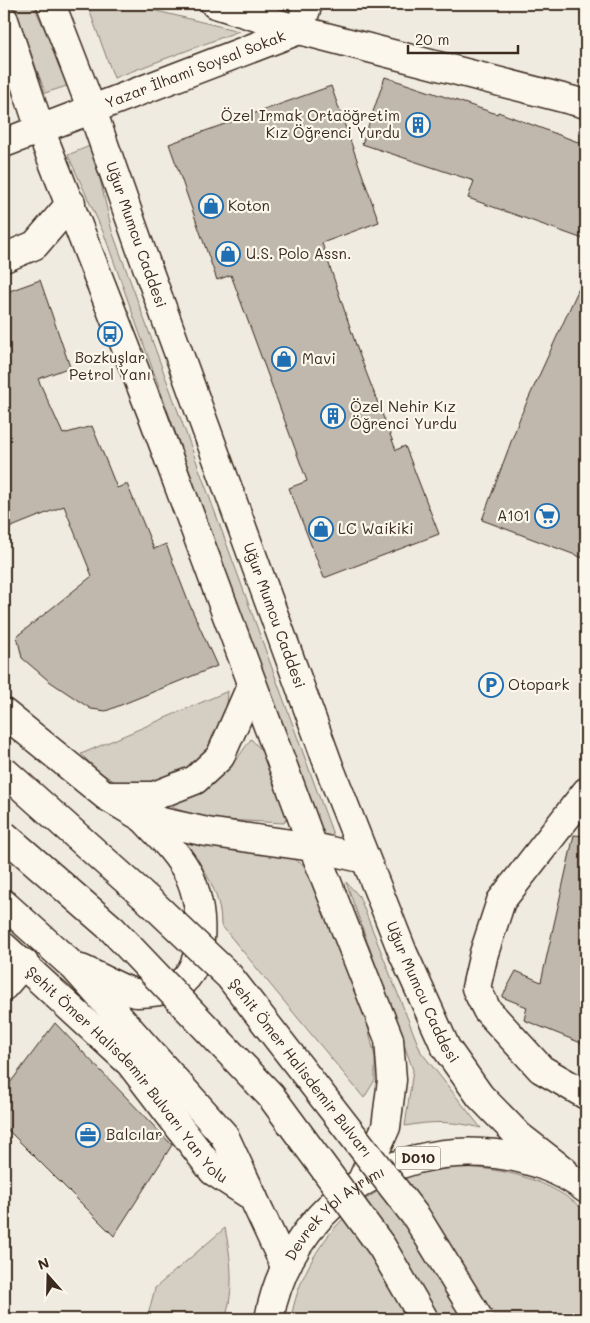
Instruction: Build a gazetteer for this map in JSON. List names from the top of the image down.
{
  "streets": {
    "main road": [
      "Yazar İlhami Soysal Sokak",
      "Uğur Mumcu Caddesi",
      "Şehit Ömer Halisdemir Bulvarı",
      "Şehit Ömer Halisdemir Bulvarı Yan Yolu",
      "D010",
      "Devrek Yol Ayrımı"
    ]
  },
  "crossings": [
    ["Yazar İlhami Soysal Sokak", "Uğur Mumcu Caddesi"],
    ["Uğur Mumcu Caddesi", "Devrek Yol Ayrımı"]
  ],
  "places": {
    "building": ["Özel Irmak Ortaöğretim Kız Öğrenci Yurdu", "Özel Nehir Kız Öğrenci Yurdu"],
    "shop": [
      "Koton",
      "U.S. Polo Assn.",
      "Mavi",
      "LC Waikiki"
    ],
    "bus stop": ["Bozkuşlar Petrol Yanı"],
    "supermarket": ["A101"],
    "parking": ["Otopark"],
    "office": ["Balcılar"]
  },
  "scale_bar": "20 m",
  "north": "top"
}
